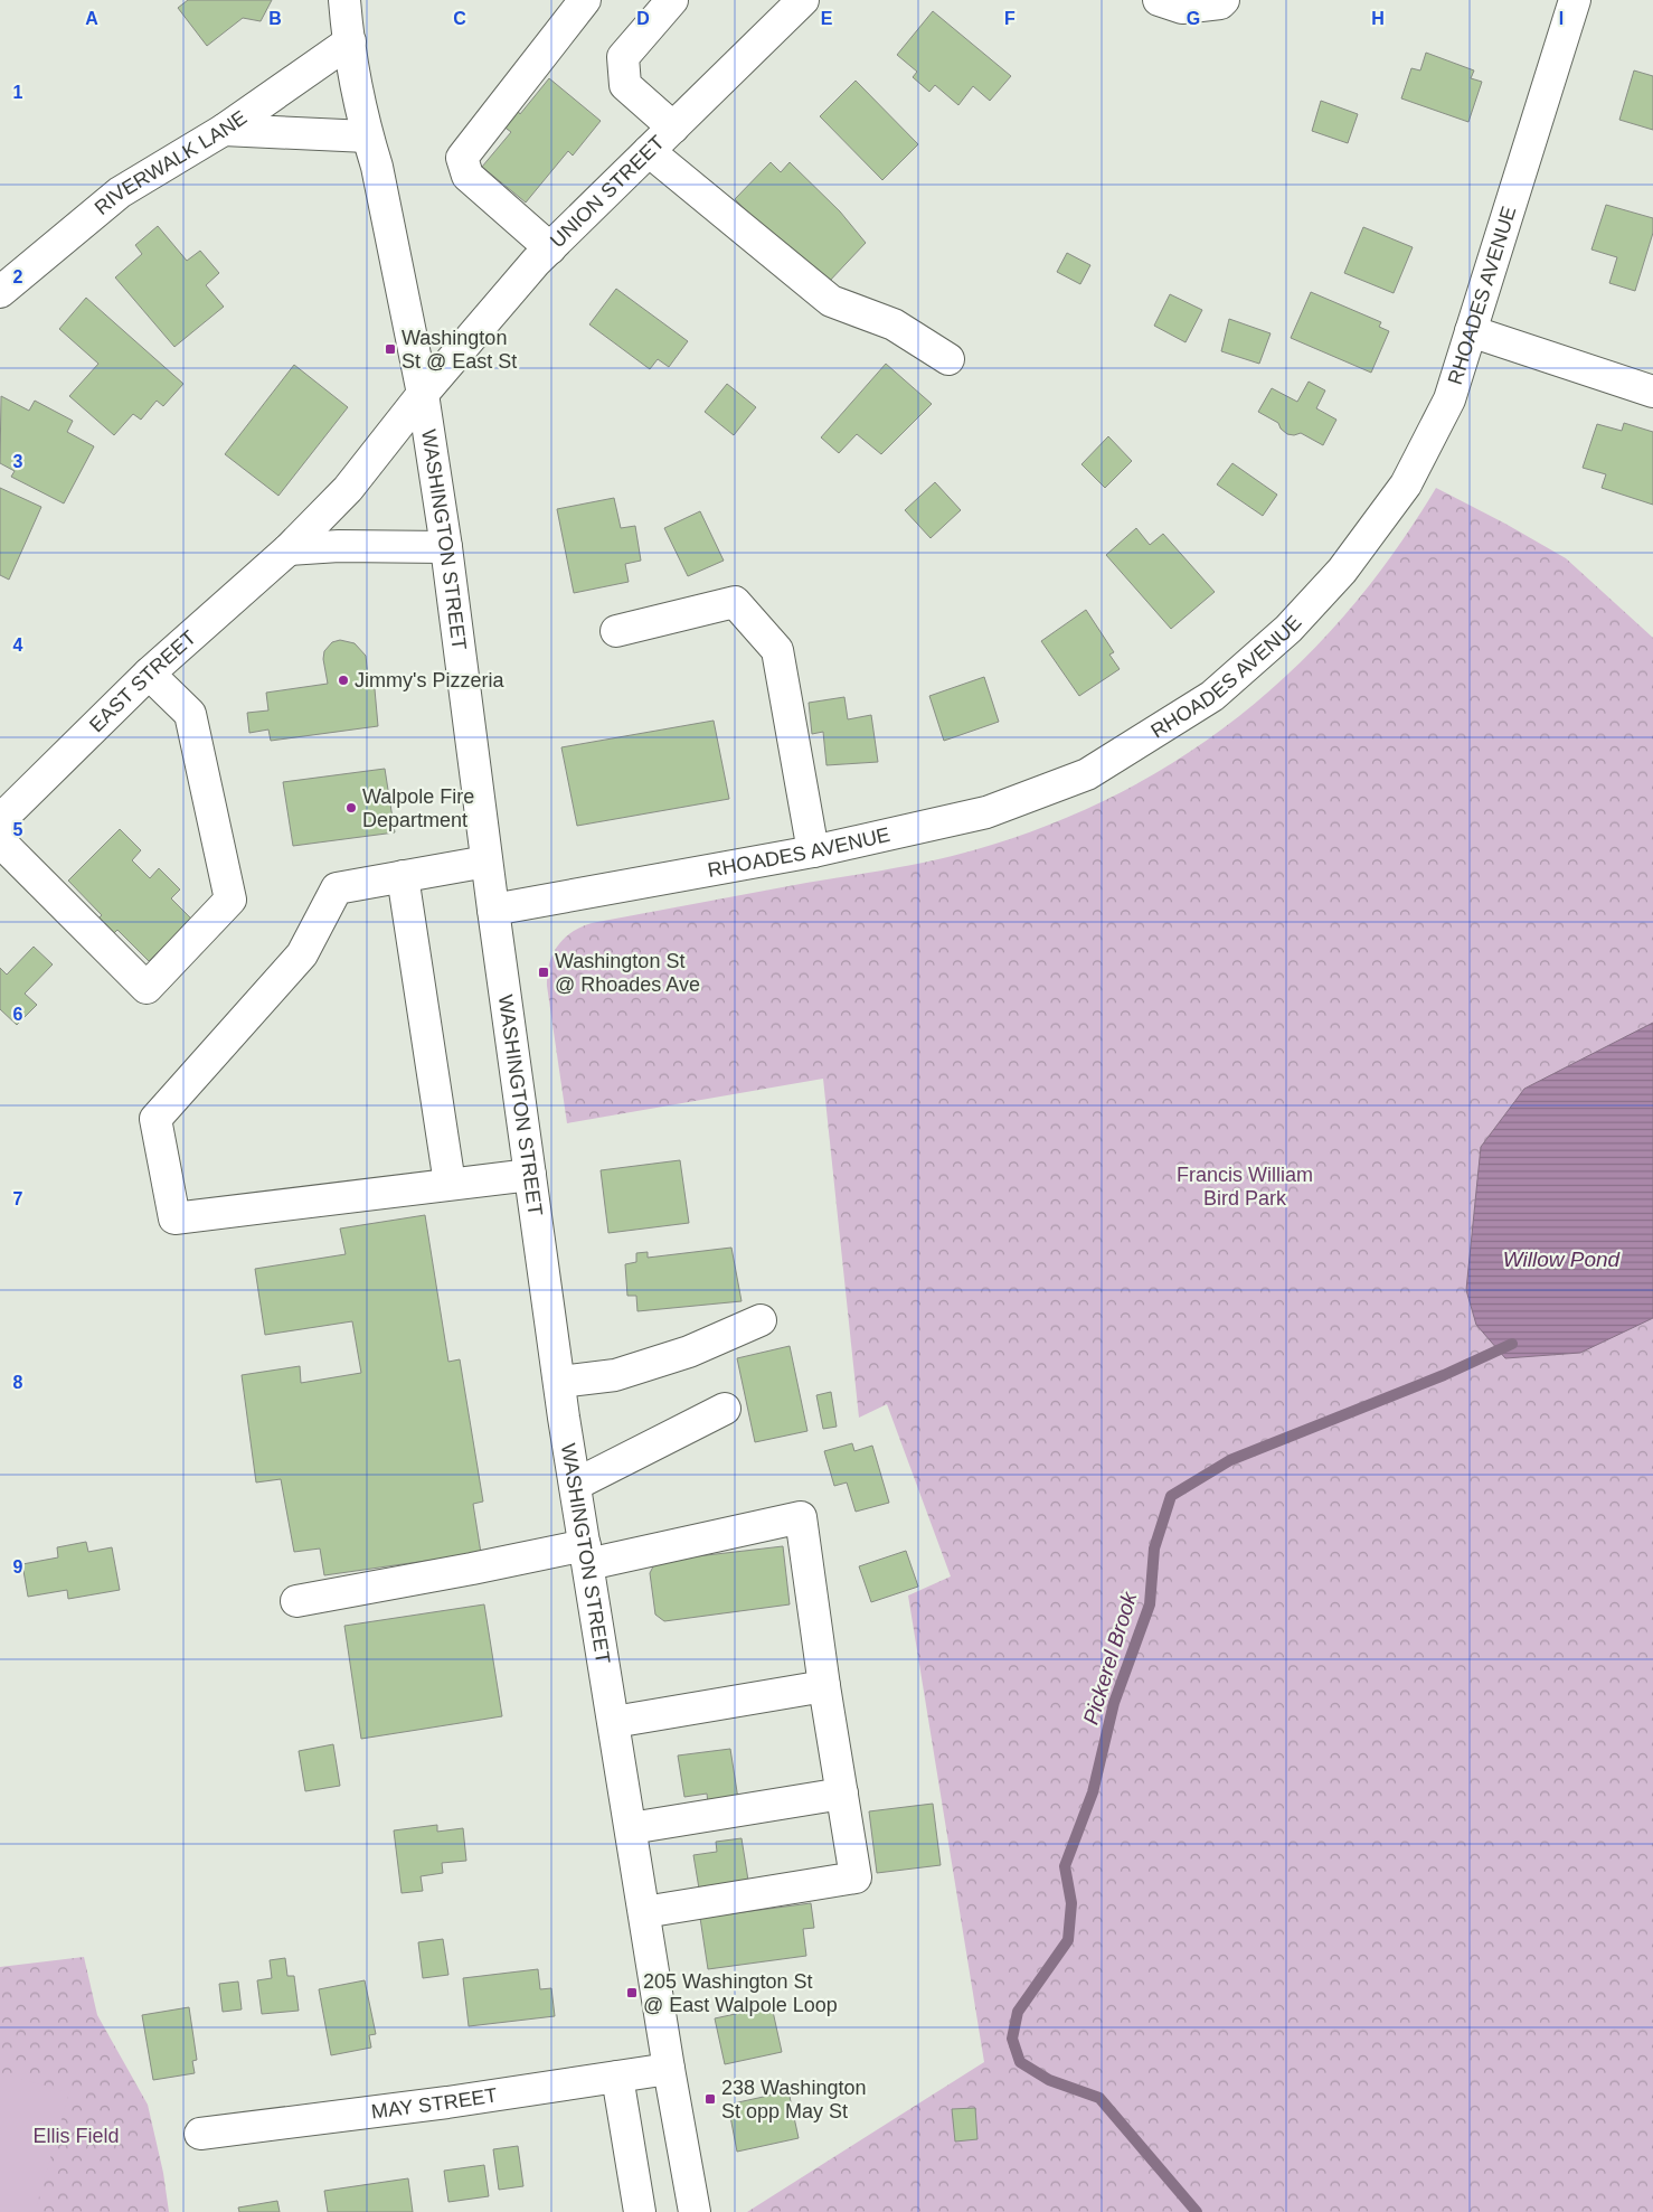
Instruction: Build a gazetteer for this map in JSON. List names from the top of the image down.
{
  "streets": {
    "street": [
      "RIVERWALK LANE",
      "UNION STREET",
      "RHOADES AVENUE",
      "WASHINGTON STREET",
      "EAST STREET",
      "MAY STREET"
    ]
  },
  "crossings": [
    ["RIVERWALK LANE", "WASHINGTON STREET"],
    ["UNION STREET", "WASHINGTON STREET"],
    ["UNION STREET", "EAST STREET"],
    ["RHOADES AVENUE", "WASHINGTON STREET"],
    ["WASHINGTON STREET", "EAST STREET"],
    ["WASHINGTON STREET", "MAY STREET"]
  ],
  "water": ["Willow Pond", "Pickerel Brook"],
  "parks": ["Francis William Bird Park", "Ellis Field"],
  "places": {
    "transit": [
      "Washington St @ East St",
      "Washington St @ Rhoades Ave",
      "205 Washington St @ East Walpole Loop",
      "238 Washington St opp May St"
    ],
    "other": ["Jimmy's Pizzeria", "Walpole Fire Department"]
  },
  "grid": {
    "columns": [
      "A",
      "B",
      "C",
      "D",
      "E",
      "F",
      "G",
      "H",
      "I"
    ],
    "rows": [
      "1",
      "2",
      "3",
      "4",
      "5",
      "6",
      "7",
      "8",
      "9"
    ]
  }
}
